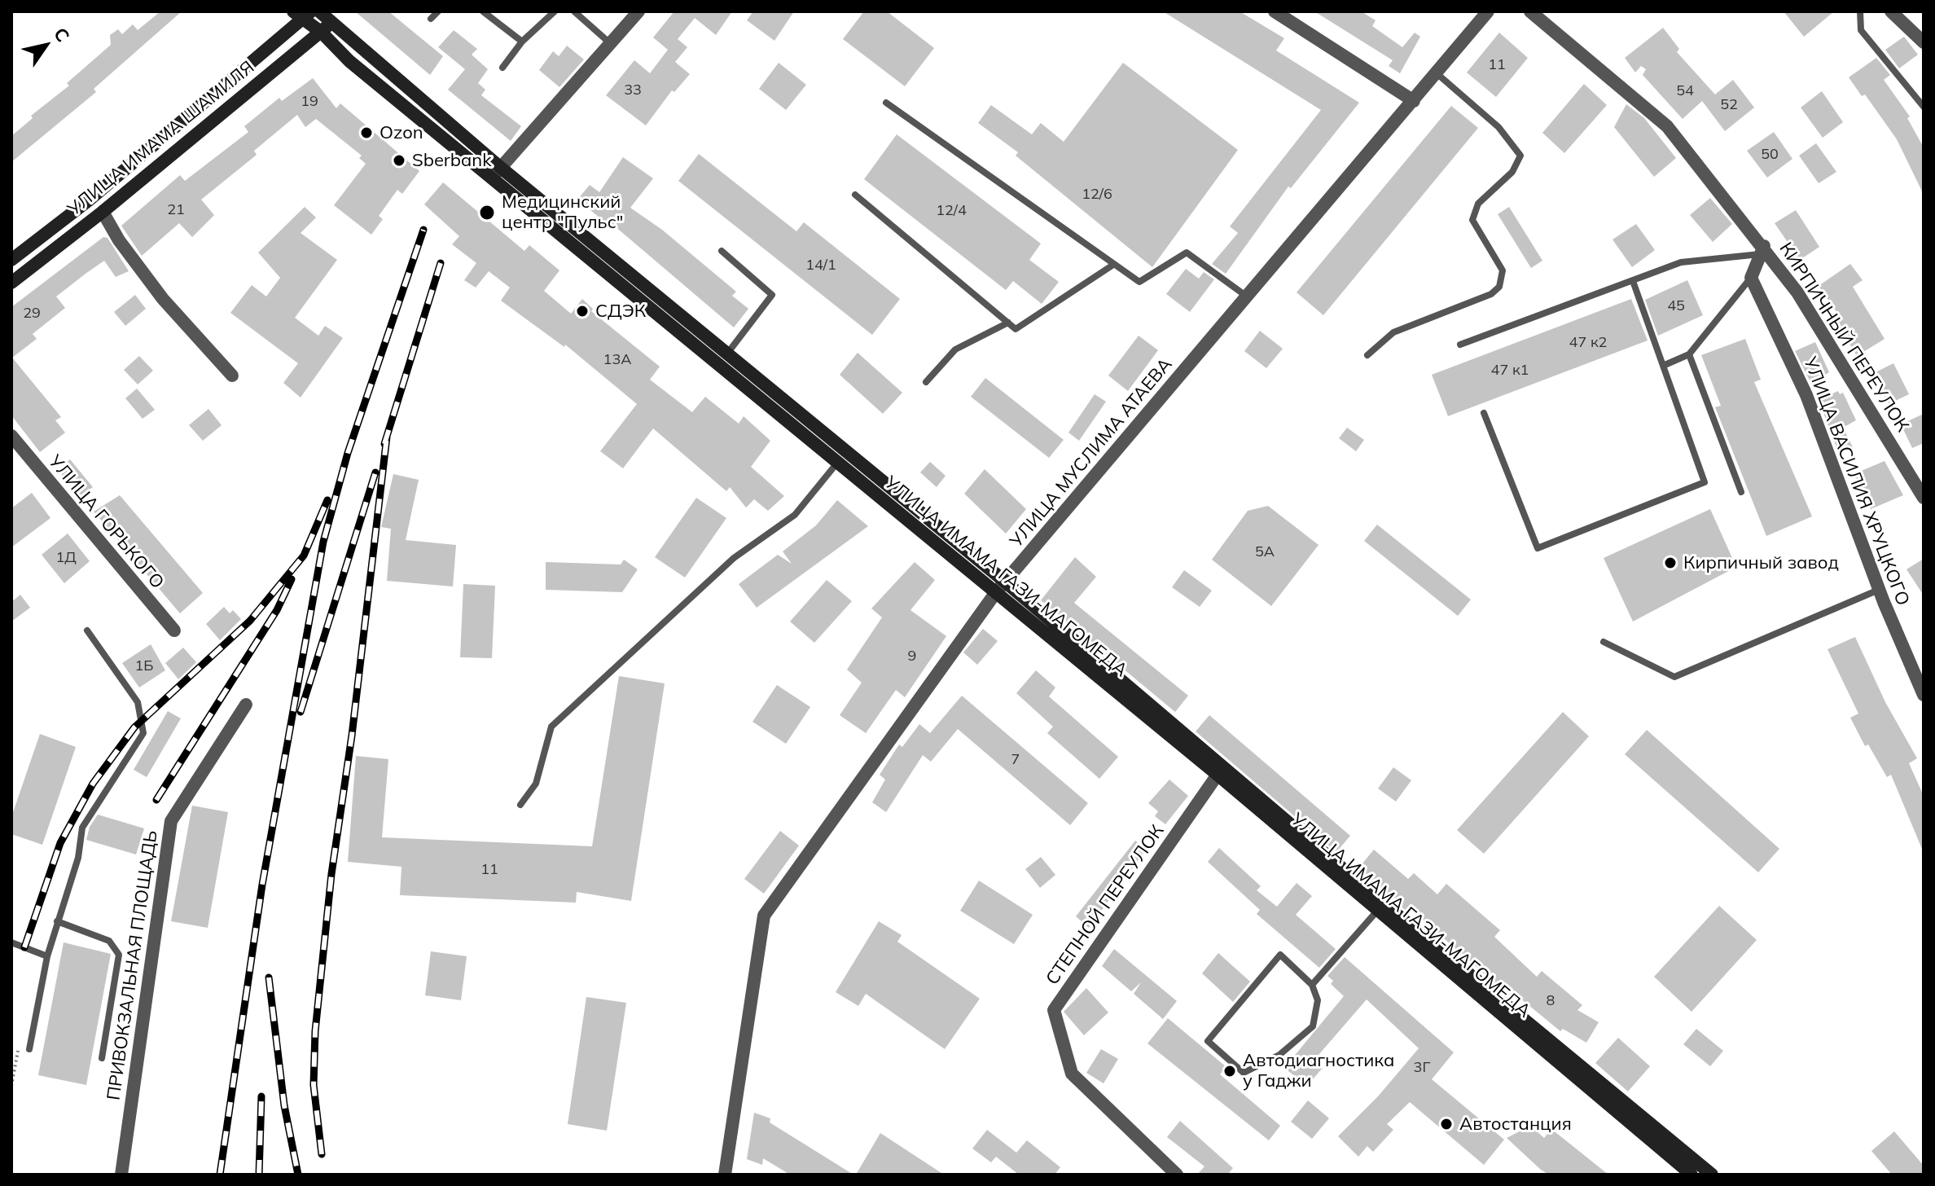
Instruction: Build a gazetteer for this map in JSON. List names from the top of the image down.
{
  "streets": {
    "main road": ["УЛИЦА ИМАМА ШАМИЛЯ", "УЛИЦА ИМАМА ГАЗИ-МАГОМЕДА"],
    "street": [
      "КИРПИЧНЫЙ ПЕРЕУЛОК",
      "УЛИЦА МУСЛИМА АТАЕВА",
      "УЛИЦА ВАСИЛИЯ ХРУЦКОГО",
      "УЛИЦА ГОРЬКОГО",
      "СТЕПНОЙ ПЕРЕУЛОК",
      "ПРИВОКЗАЛЬНАЯ ПЛОЩАДЬ"
    ]
  },
  "crossings": [
    ["УЛИЦА ИМАМА ШАМИЛЯ", "УЛИЦА ИМАМА ГАЗИ-МАГОМЕДА"],
    ["УЛИЦА МУСЛИМА АТАЕВА", "УЛИЦА ИМАМА ГАЗИ-МАГОМЕДА"],
    ["УЛИЦА ИМАМА ГАЗИ-МАГОМЕДА", "СТЕПНОЙ ПЕРЕУЛОК"]
  ],
  "places": [
    "Ozon",
    "Sberbank",
    "Медицинский центр \"Пульс\"",
    "СДЭК",
    "Кирпичный завод",
    "Автодиагностика у Гаджи",
    "Автостанция"
  ],
  "house_numbers": [
    "11",
    "33",
    "54",
    "19",
    "52",
    "50",
    "12/6",
    "21",
    "12/4",
    "14/1",
    "45",
    "29",
    "47 к2",
    "13А",
    "47 к1",
    "5А",
    "1Д",
    "9",
    "1Б",
    "7",
    "11",
    "8",
    "3Г"
  ],
  "north": "top right"
}
